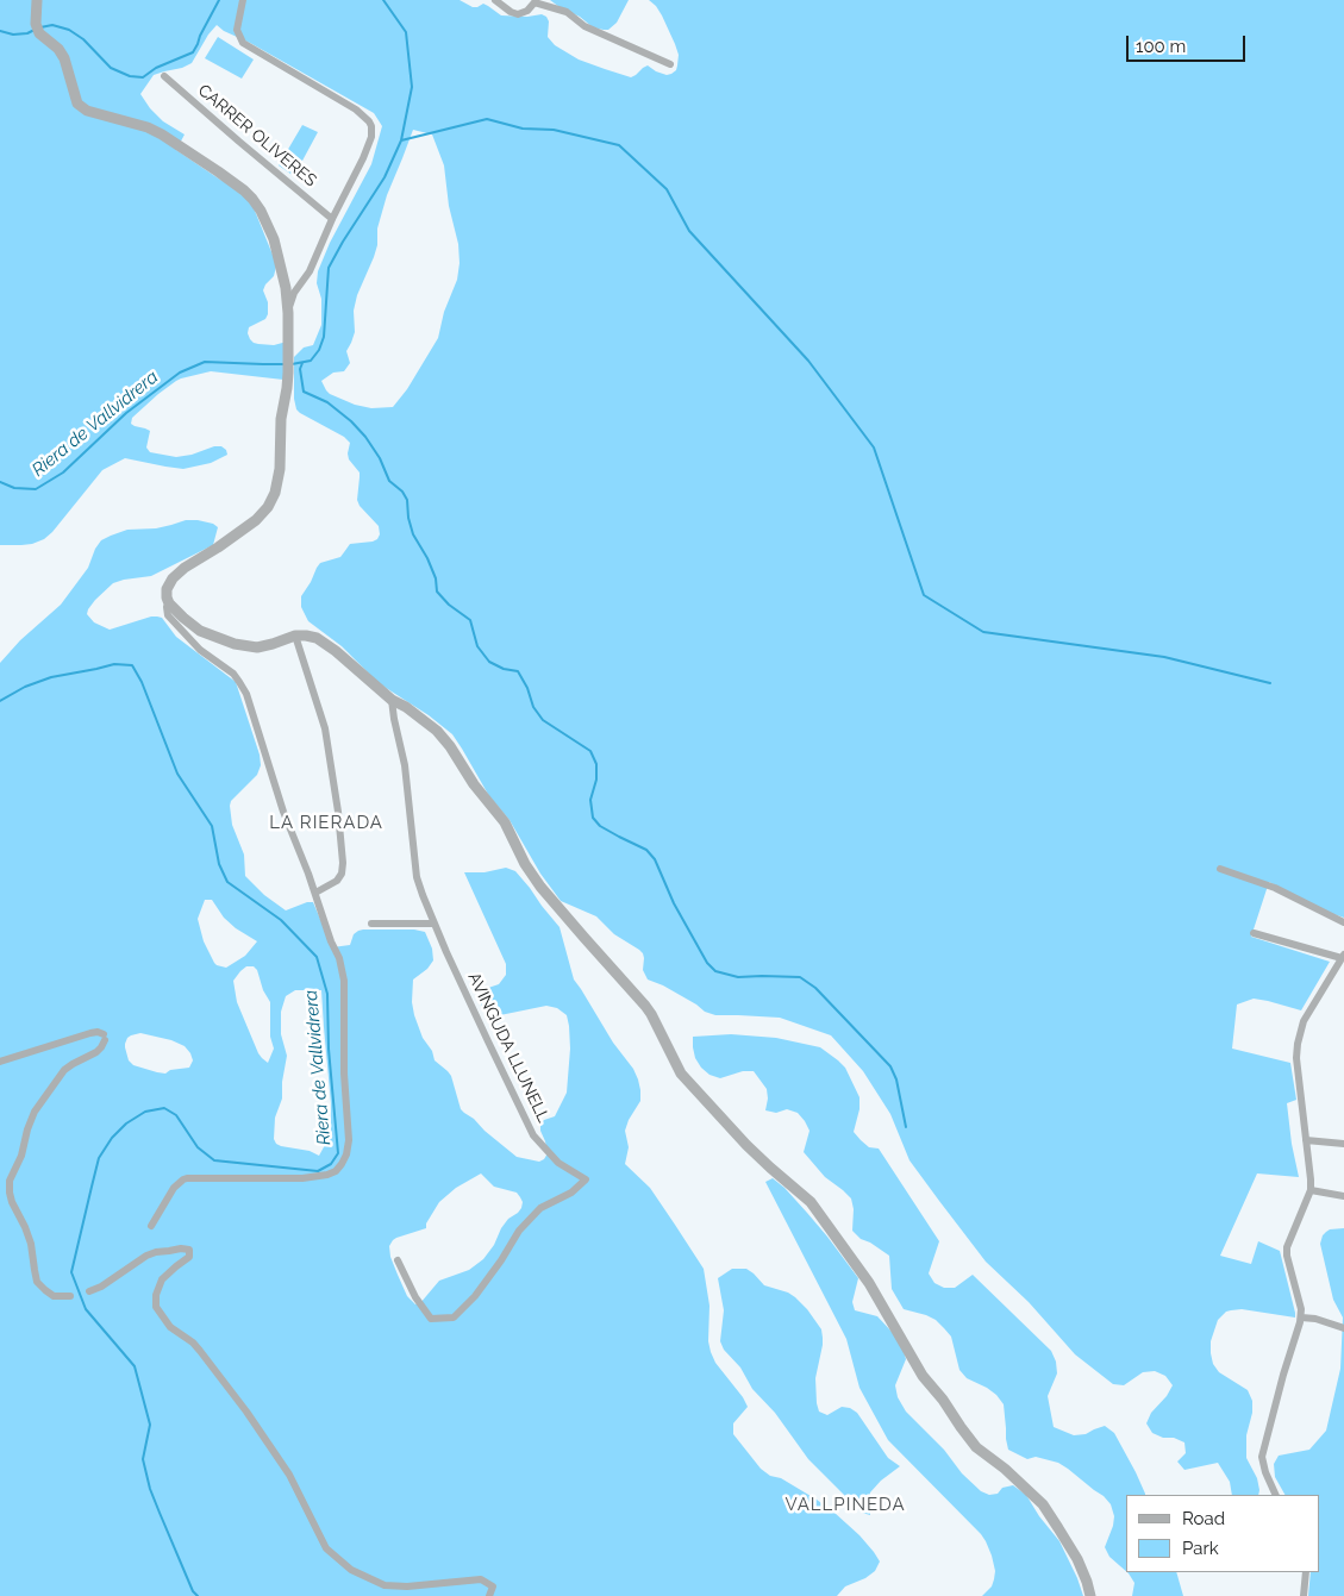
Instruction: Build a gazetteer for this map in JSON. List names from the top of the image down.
{
  "streets": {
    "street": ["CARRER OLIVERES", "AVINGUDA LLUNELL"]
  },
  "districts": ["LA RIERADA", "VALLPINEDA"],
  "water": ["Riera de Vallvidrera"],
  "legend": ["Road", "Park"],
  "scale_bar": "100 m"
}
